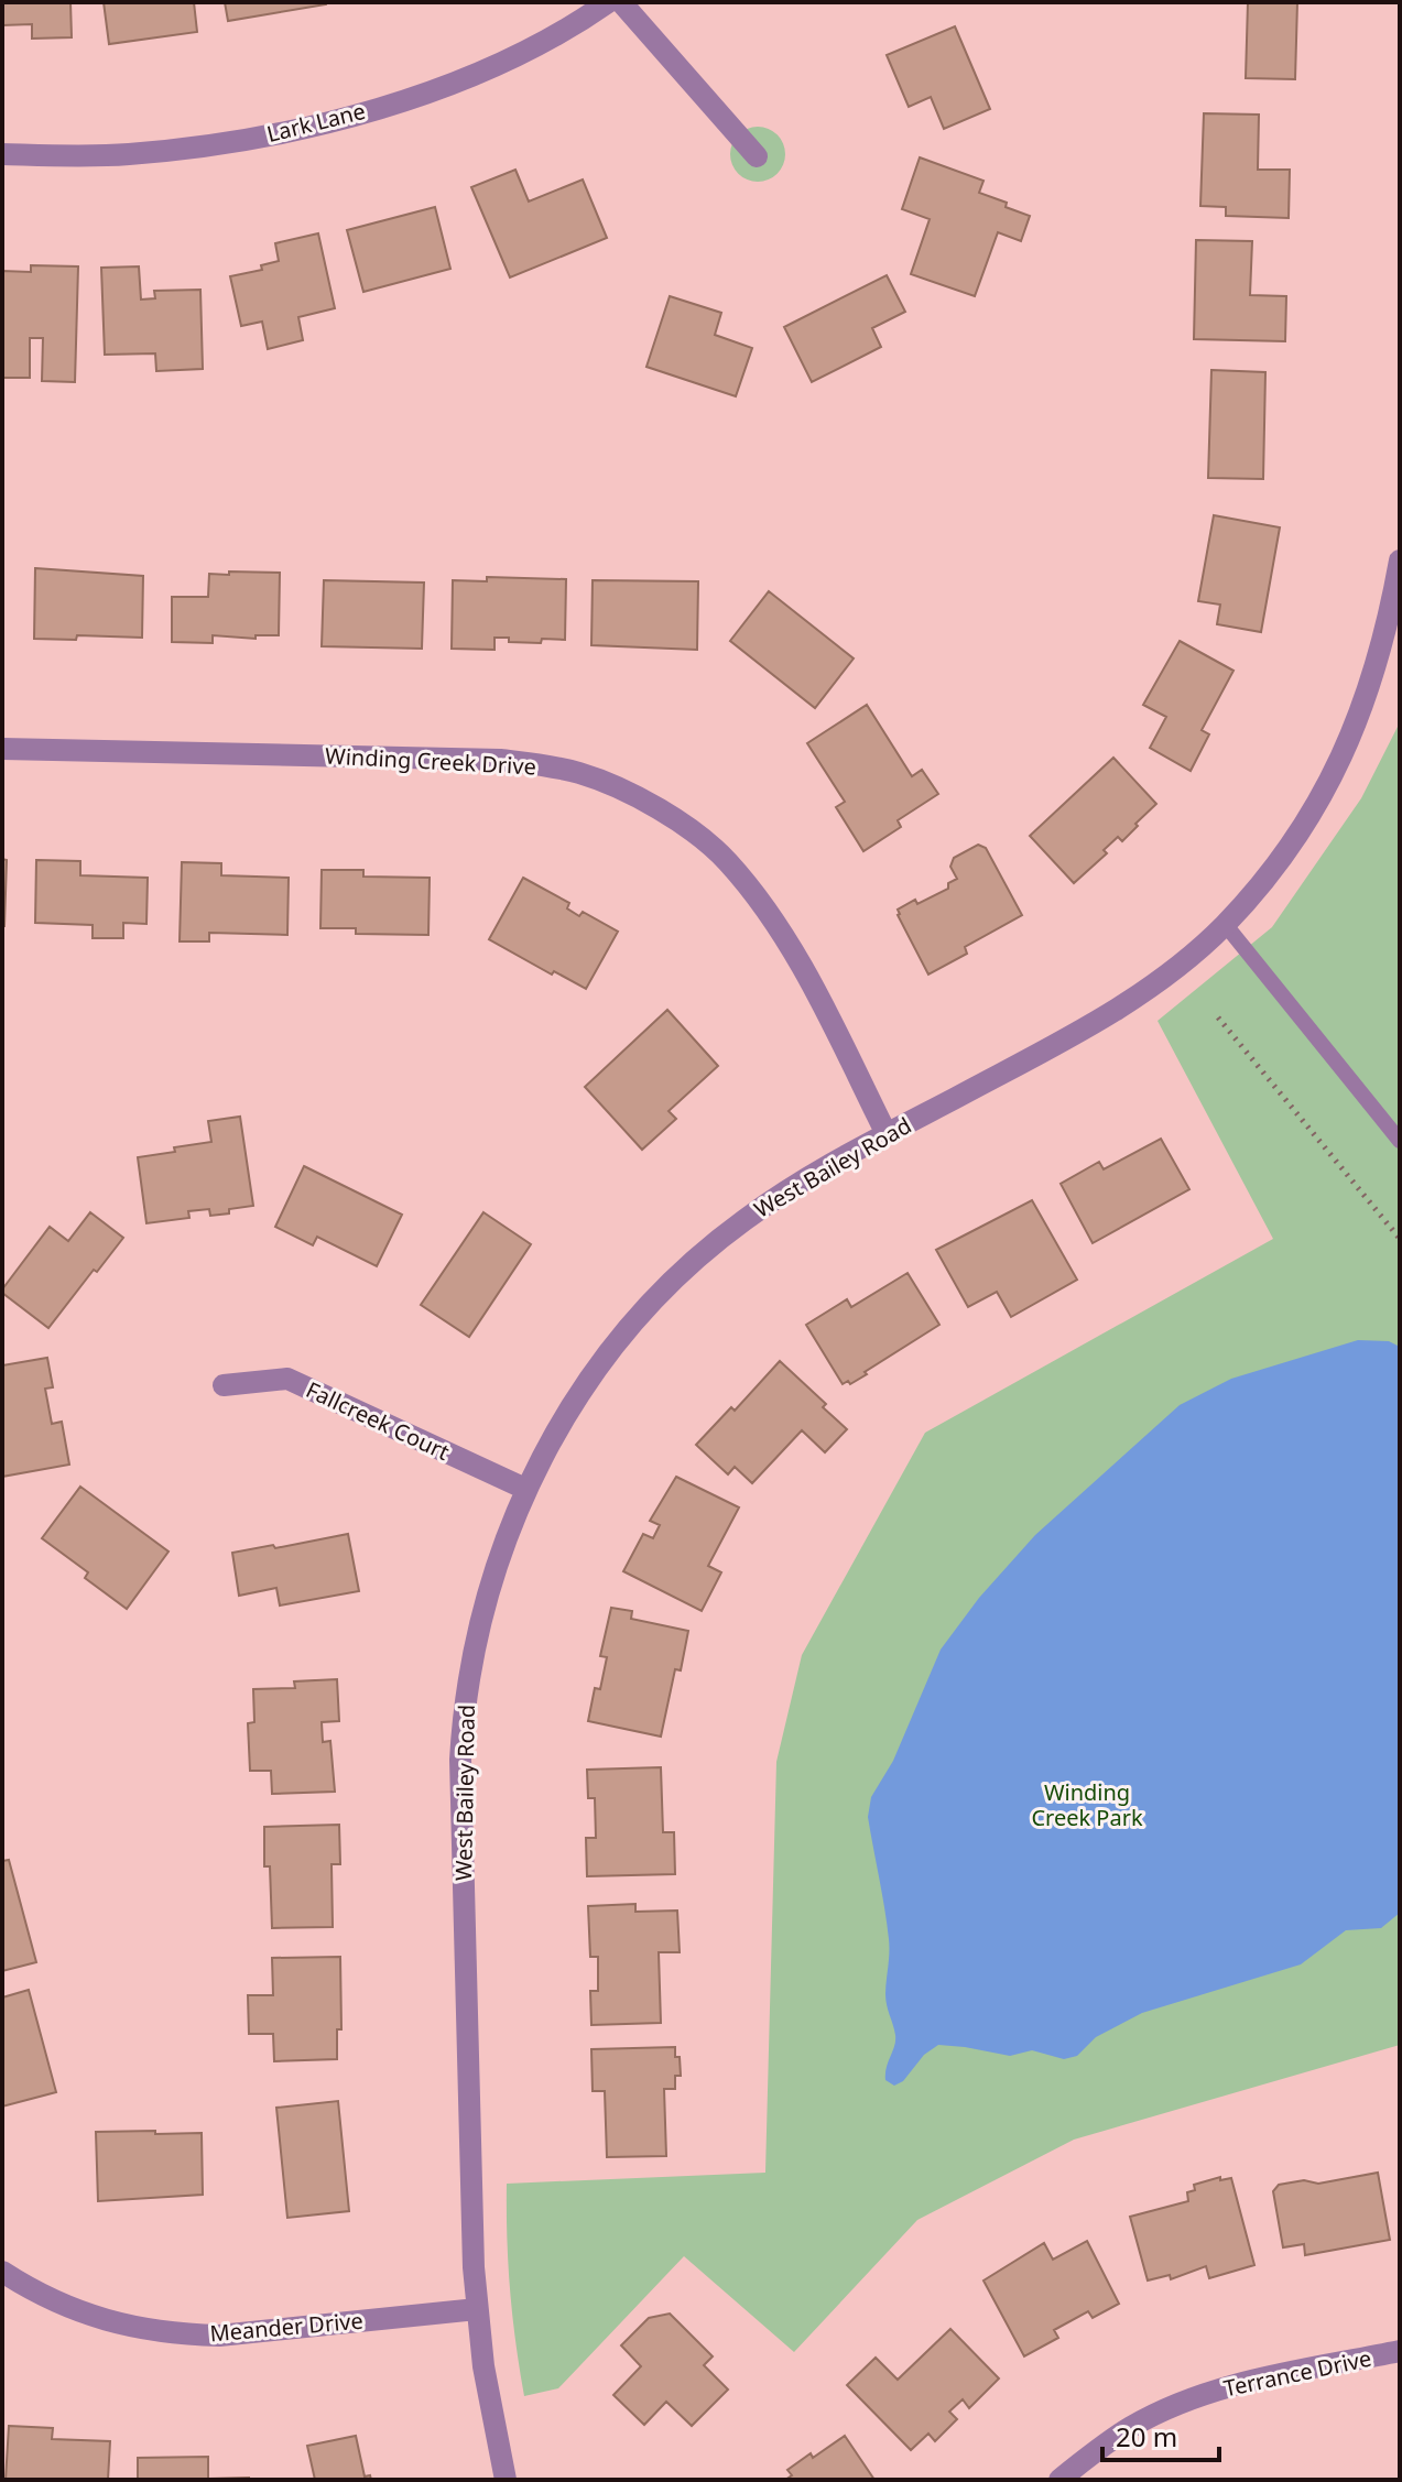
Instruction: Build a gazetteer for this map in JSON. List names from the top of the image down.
{
  "streets": {
    "street": [
      "Lark Lane",
      "Winding Creek Drive",
      "West Bailey Road",
      "Fallcreek Court",
      "Meander Drive",
      "Terrance Drive"
    ]
  },
  "crossings": [
    ["Winding Creek Drive", "West Bailey Road"],
    ["West Bailey Road", "Fallcreek Court"],
    ["West Bailey Road", "Meander Drive"]
  ],
  "parks": ["Winding Creek Park"],
  "scale_bar": "20 m"
}
